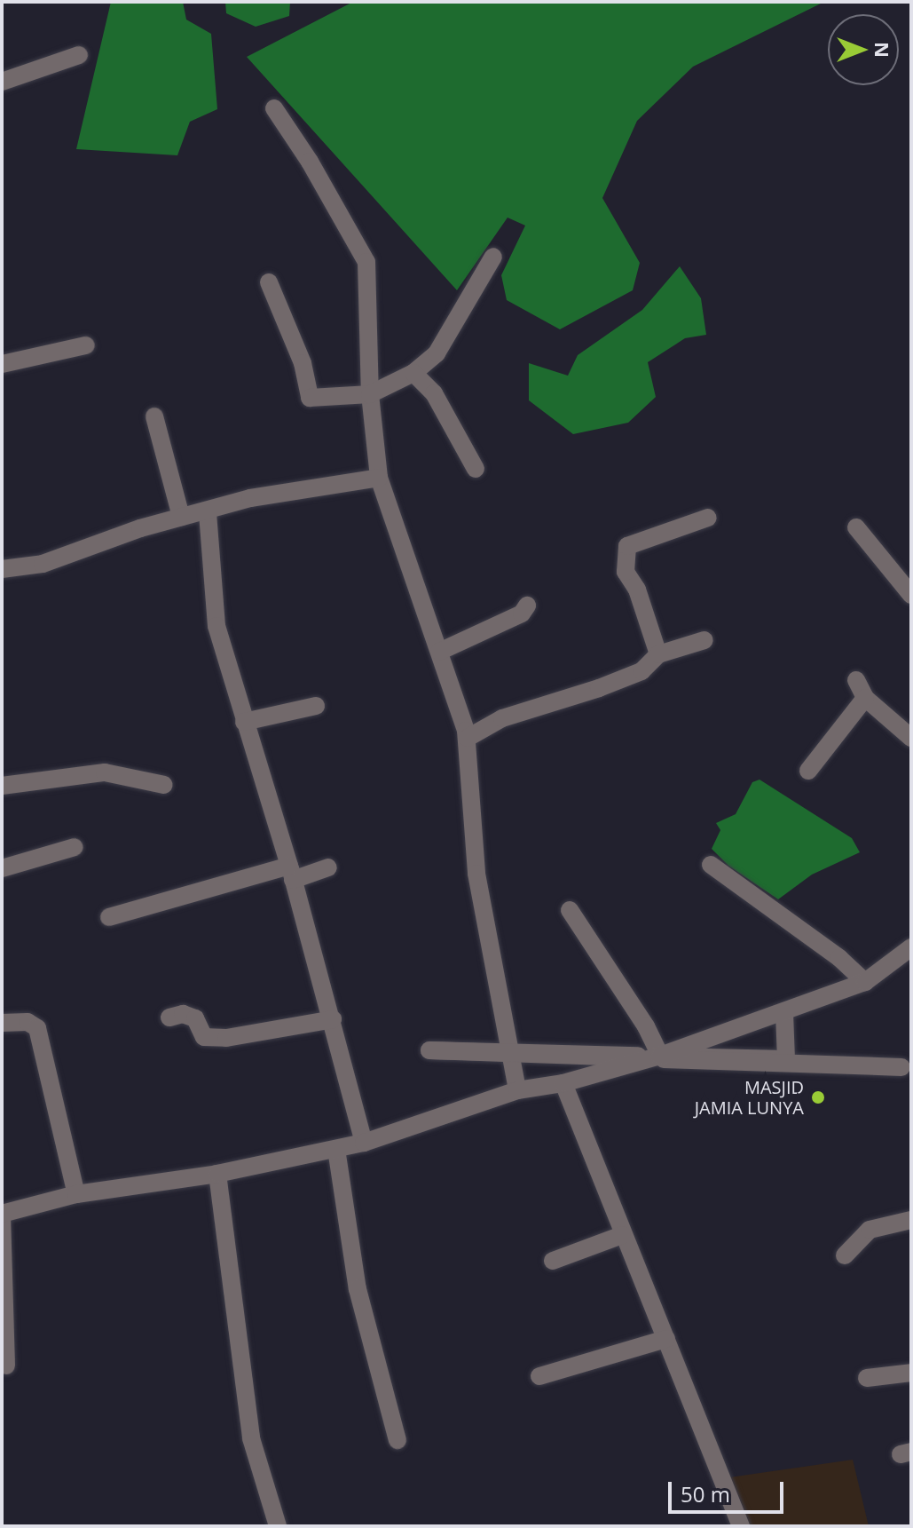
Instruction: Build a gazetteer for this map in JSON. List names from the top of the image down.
{
  "places": ["MASJID JAMIA LUNYA"],
  "scale_bar": "50 m",
  "north": "right"
}
